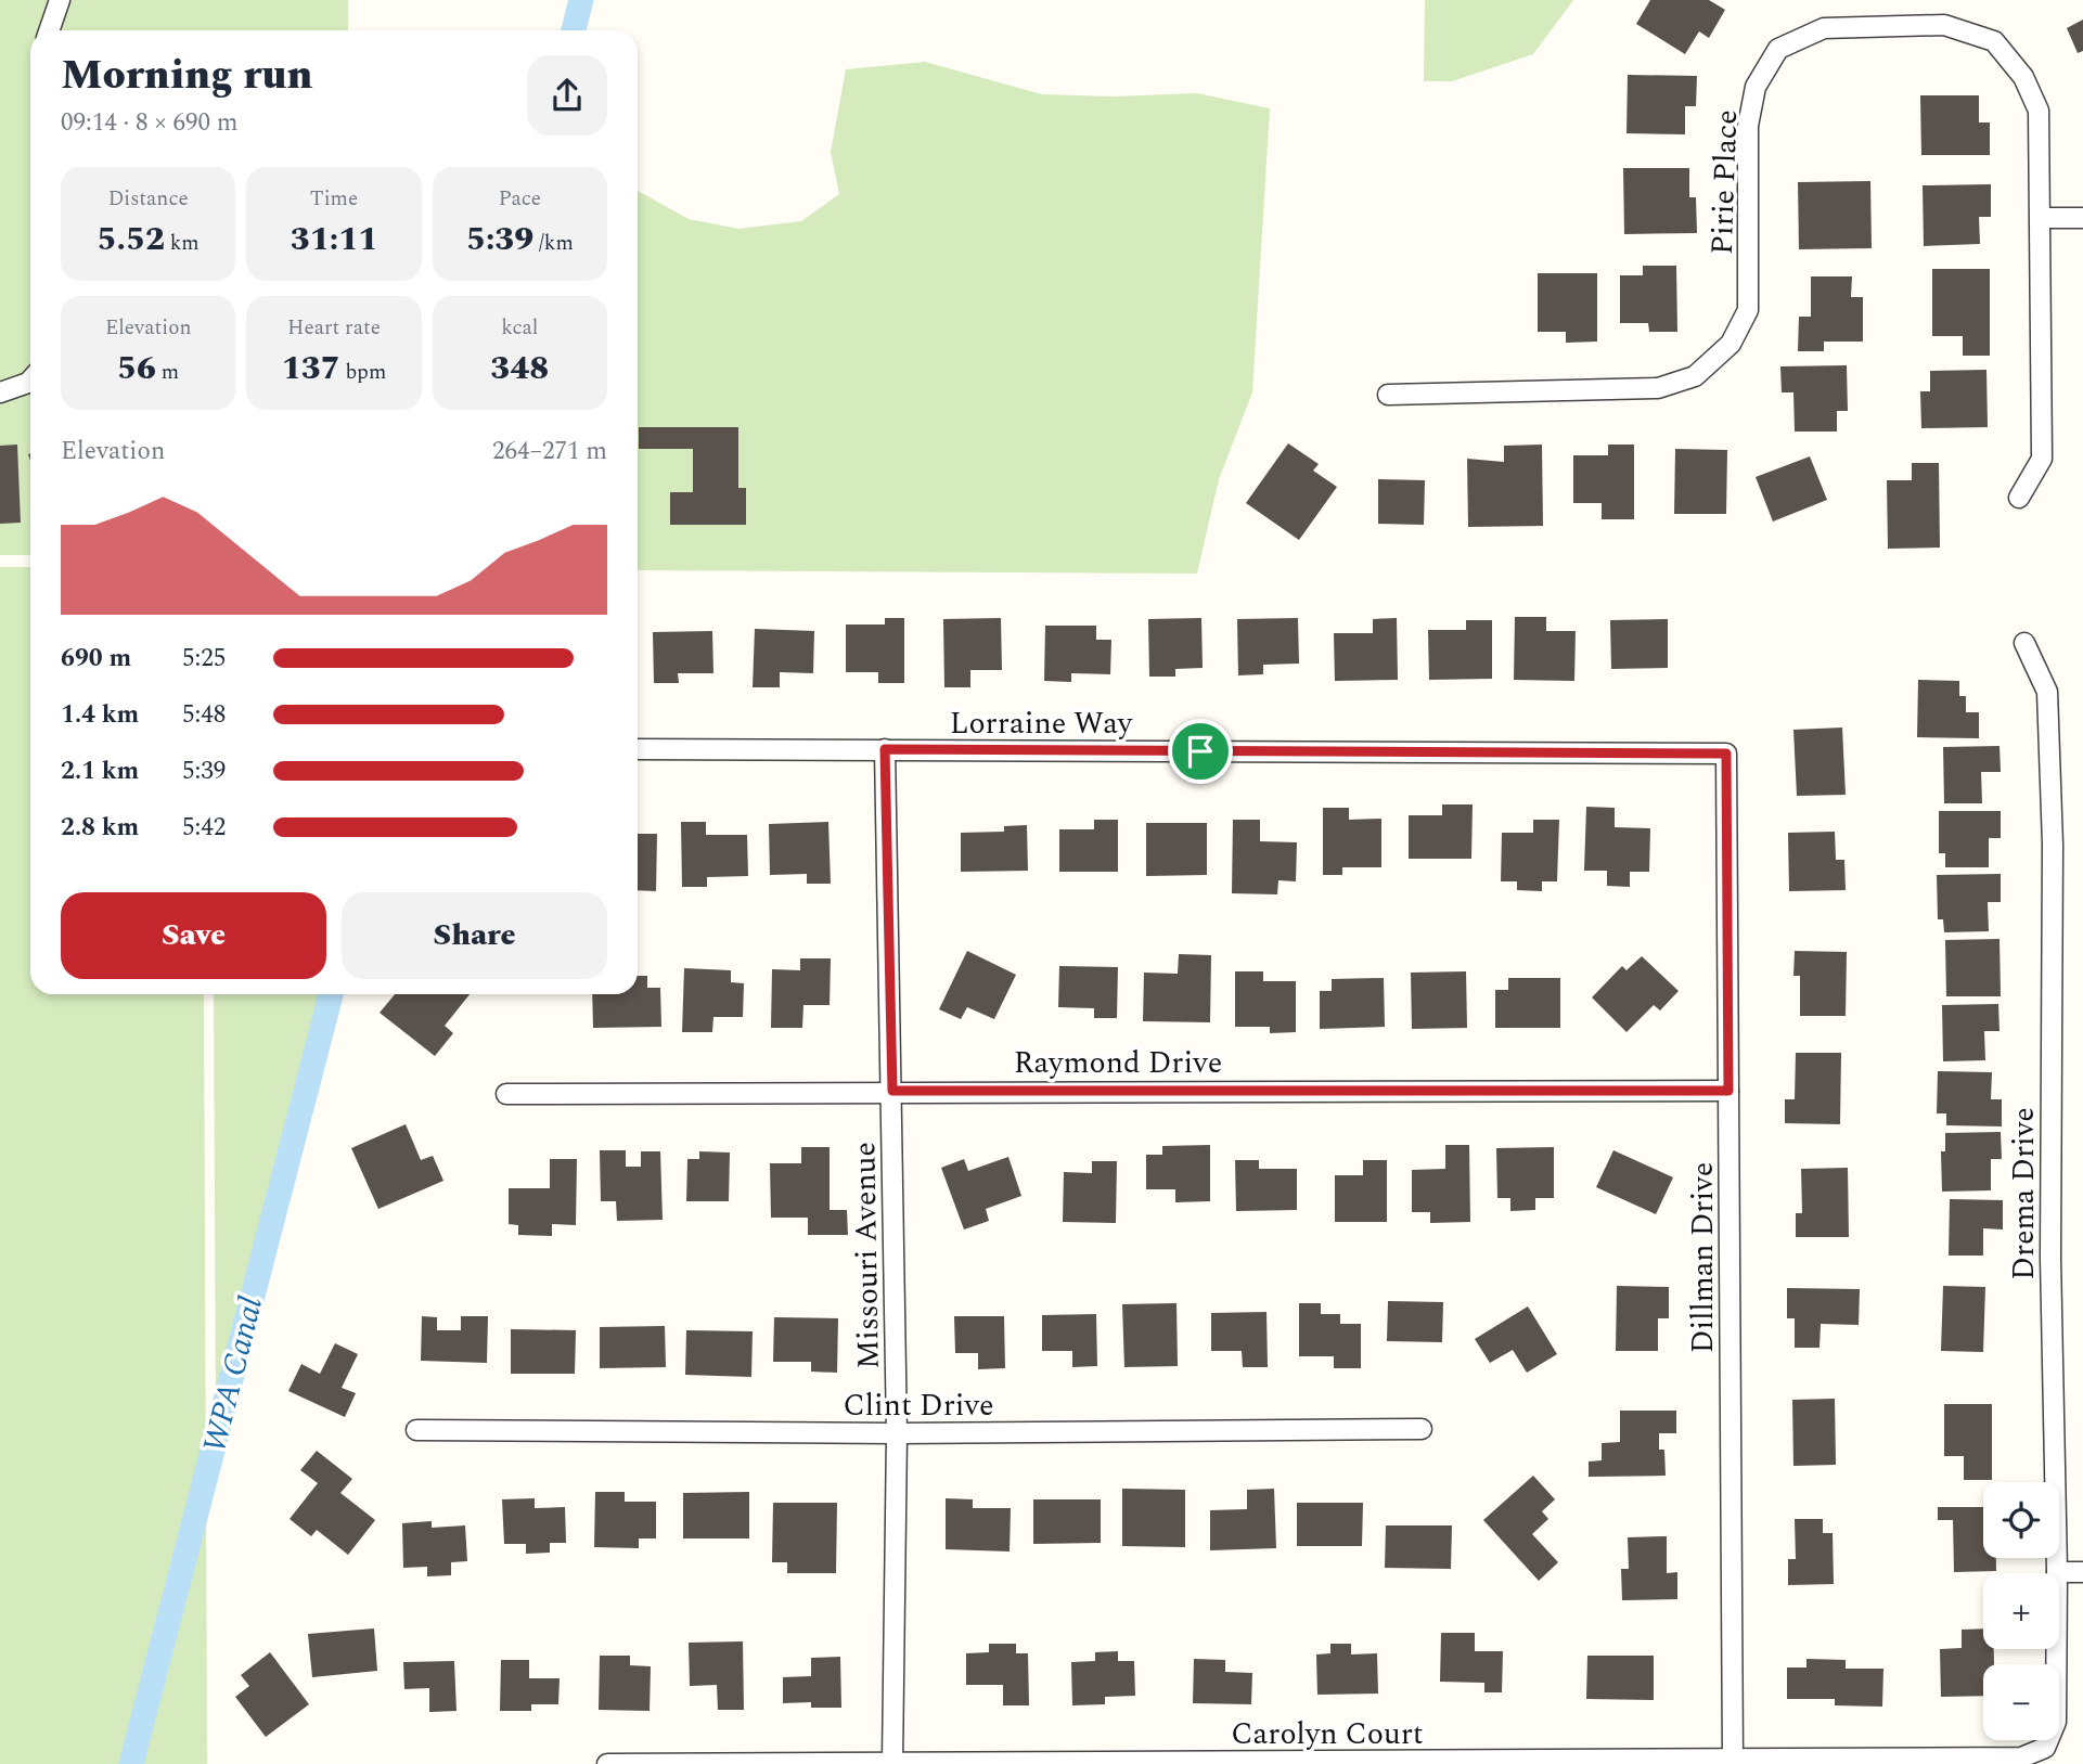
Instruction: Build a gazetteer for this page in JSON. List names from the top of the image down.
{
  "streets": {
    "street": [
      "Pirie Place",
      "Lorraine Way",
      "Raymond Drive",
      "Drema Drive",
      "Missouri Avenue",
      "Dillman Drive",
      "Clint Drive",
      "Carolyn Court"
    ]
  },
  "crossings": [
    ["Lorraine Way", "Missouri Avenue"],
    ["Lorraine Way", "Dillman Drive"],
    ["Raymond Drive", "Missouri Avenue"],
    ["Raymond Drive", "Dillman Drive"],
    ["Drema Drive", "Carolyn Court"],
    ["Missouri Avenue", "Clint Drive"],
    ["Missouri Avenue", "Carolyn Court"],
    ["Dillman Drive", "Carolyn Court"]
  ],
  "water": ["WPA Canal"],
  "page": {
    "heading": ["Morning run", "09:14 · 8 × 690 m"],
    "stats": [
      ["Distance", "5.52 km"],
      ["Time", "31:11"],
      ["Pace", "5:39 /km"],
      ["Elevation", "56 m"],
      ["Heart rate", "137 bpm"],
      ["kcal", "348"]
    ],
    "chart": ["Elevation", "264–271 m"],
    "list": [
      {
        "name": "690 m",
        "note": "5:25"
      },
      {
        "name": "1.4 km",
        "note": "5:48"
      },
      {
        "name": "2.1 km",
        "note": "5:39"
      },
      {
        "name": "2.8 km",
        "note": "5:42"
      }
    ],
    "buttons": ["Save", "Share"],
    "map_buttons": ["+", "−"]
  }
}
